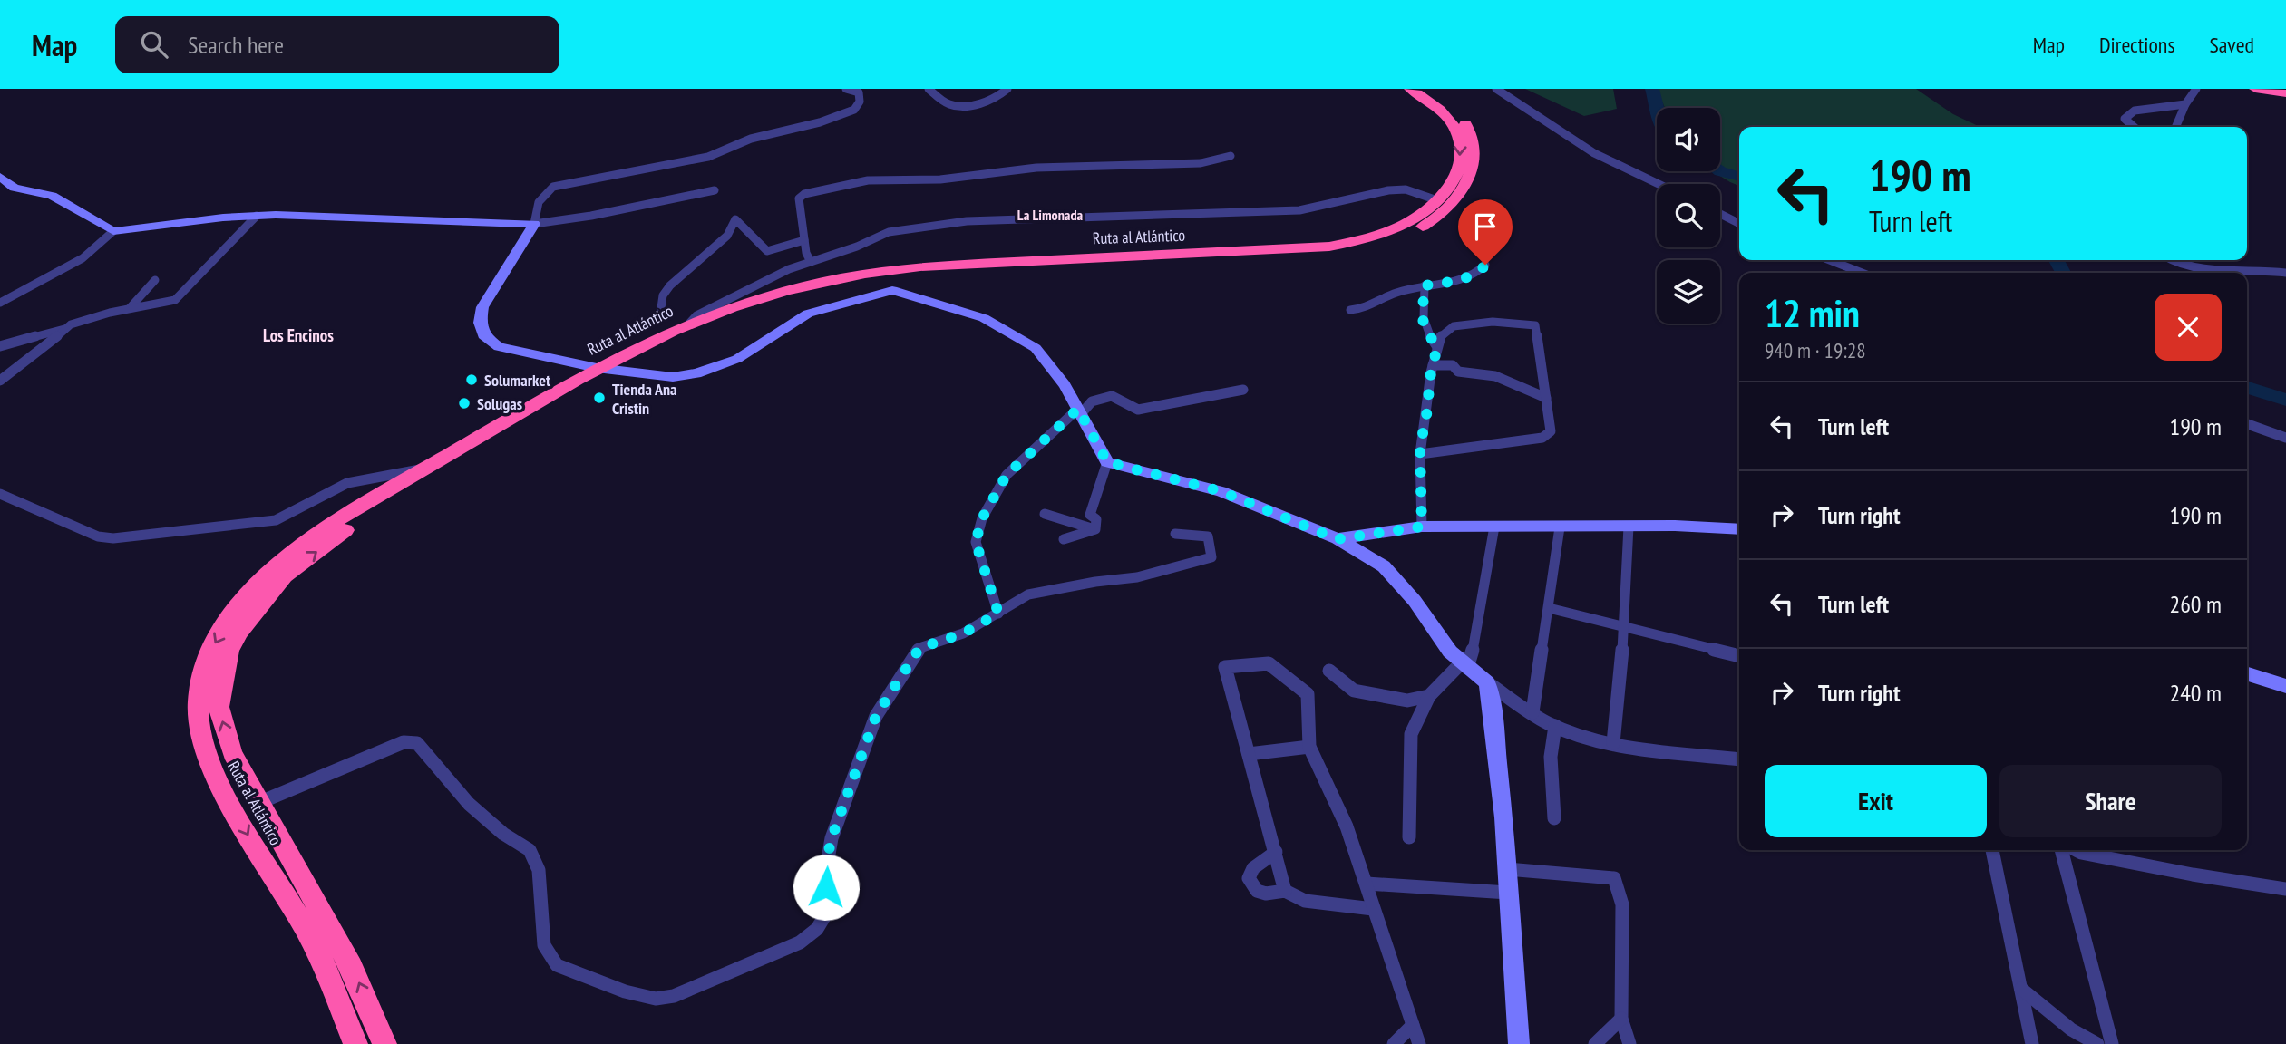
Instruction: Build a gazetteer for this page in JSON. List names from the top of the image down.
{
  "streets": {
    "highway": ["Ruta al Atlántico"]
  },
  "districts": ["La Limonada", "Los Encinos"],
  "places": ["Solumarket", "Tienda Ana Cristin", "Solugas"],
  "page": {
    "header": "Map",
    "search": "Search here",
    "nav": ["Map", "Directions", "Saved"],
    "turn": ["190 m", "Turn left"],
    "heading": ["12 min", "940 m · 19:28"],
    "list": [
      {
        "name": "Turn left",
        "value": "190 m"
      },
      {
        "name": "Turn right",
        "value": "190 m"
      },
      {
        "name": "Turn left",
        "value": "260 m"
      },
      {
        "name": "Turn right",
        "value": "240 m"
      }
    ],
    "buttons": ["Exit", "Share"]
  }
}
